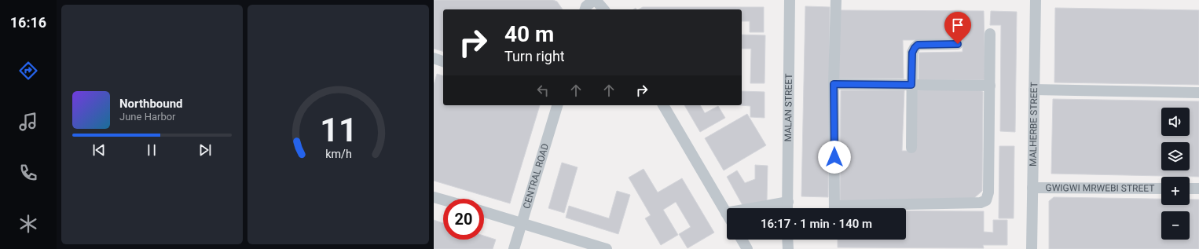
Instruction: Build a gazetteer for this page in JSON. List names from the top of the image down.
{
  "streets": {
    "street": [
      "MALAN STREET",
      "MALHERBE STREET",
      "CENTRAL ROAD",
      "GWIGWI MRWEBI STREET"
    ]
  },
  "crossings": [
    ["MALHERBE STREET", "GWIGWI MRWEBI STREET"]
  ],
  "page": {
    "tabs": "16:16",
    "turn": ["40 m", "Turn right"],
    "song": ["Northbound", "June Harbor"],
    "map_buttons": ["+", "−"],
    "limit": "20",
    "trip": "16:17 · 1 min · 140 m",
    "gauge": ["11", "km/h"]
  }
}
